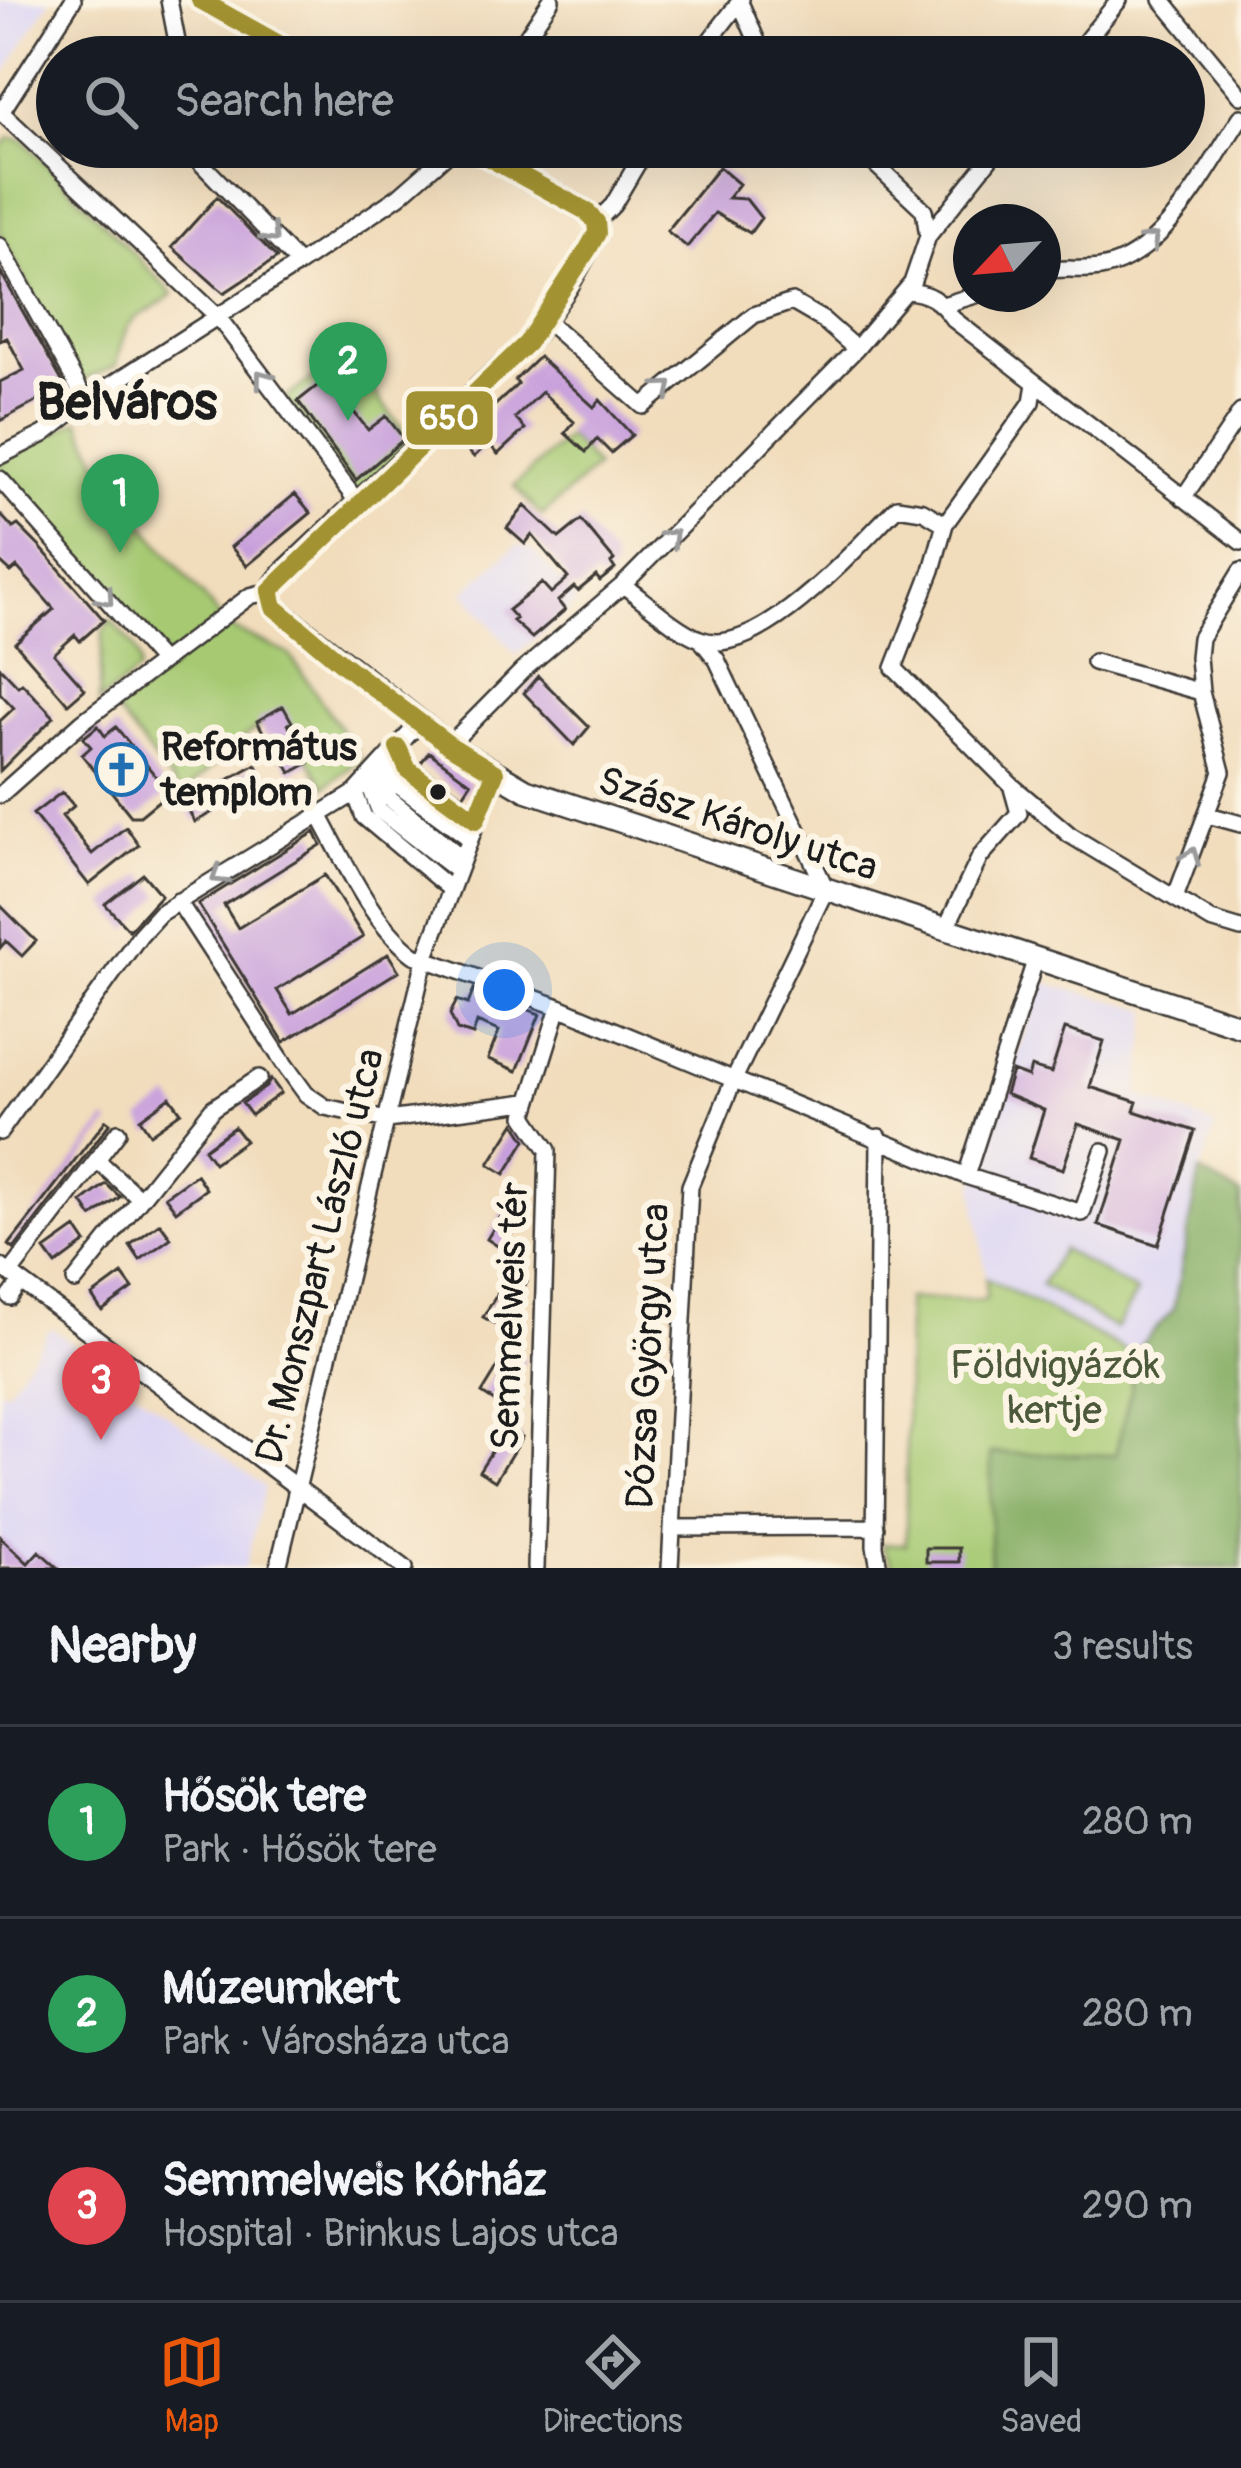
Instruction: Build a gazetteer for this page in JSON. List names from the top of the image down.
{
  "streets": {
    "main road": ["Szász Károly utca"],
    "street": ["Dr. Monszpart László utca", "Semmelweis tér", "Dózsa György utca"]
  },
  "crossings": [
    ["Szász Károly utca", "Dr. Monszpart László utca"],
    ["Szász Károly utca", "Dózsa György utca"]
  ],
  "districts": ["Belváros"],
  "parks": ["Földvigyázók kertje"],
  "places": {
    "church": ["Református templom"]
  },
  "lines": ["transit line 650"],
  "north": "bottom left",
  "page": {
    "search": "Search here",
    "pins": ["2", "1", "3"],
    "heading": ["Nearby", "3 results"],
    "list": [
      {
        "mark": "1",
        "name": "Hősök tere",
        "note": "Park · Hősök tere",
        "value": "280 m"
      },
      {
        "mark": "2",
        "name": "Múzeumkert",
        "note": "Park · Városháza utca",
        "value": "280 m"
      },
      {
        "mark": "3",
        "name": "Semmelweis Kórház",
        "note": "Hospital · Brinkus Lajos utca",
        "value": "290 m"
      }
    ],
    "nav": ["Map", "Directions", "Saved"]
  }
}
